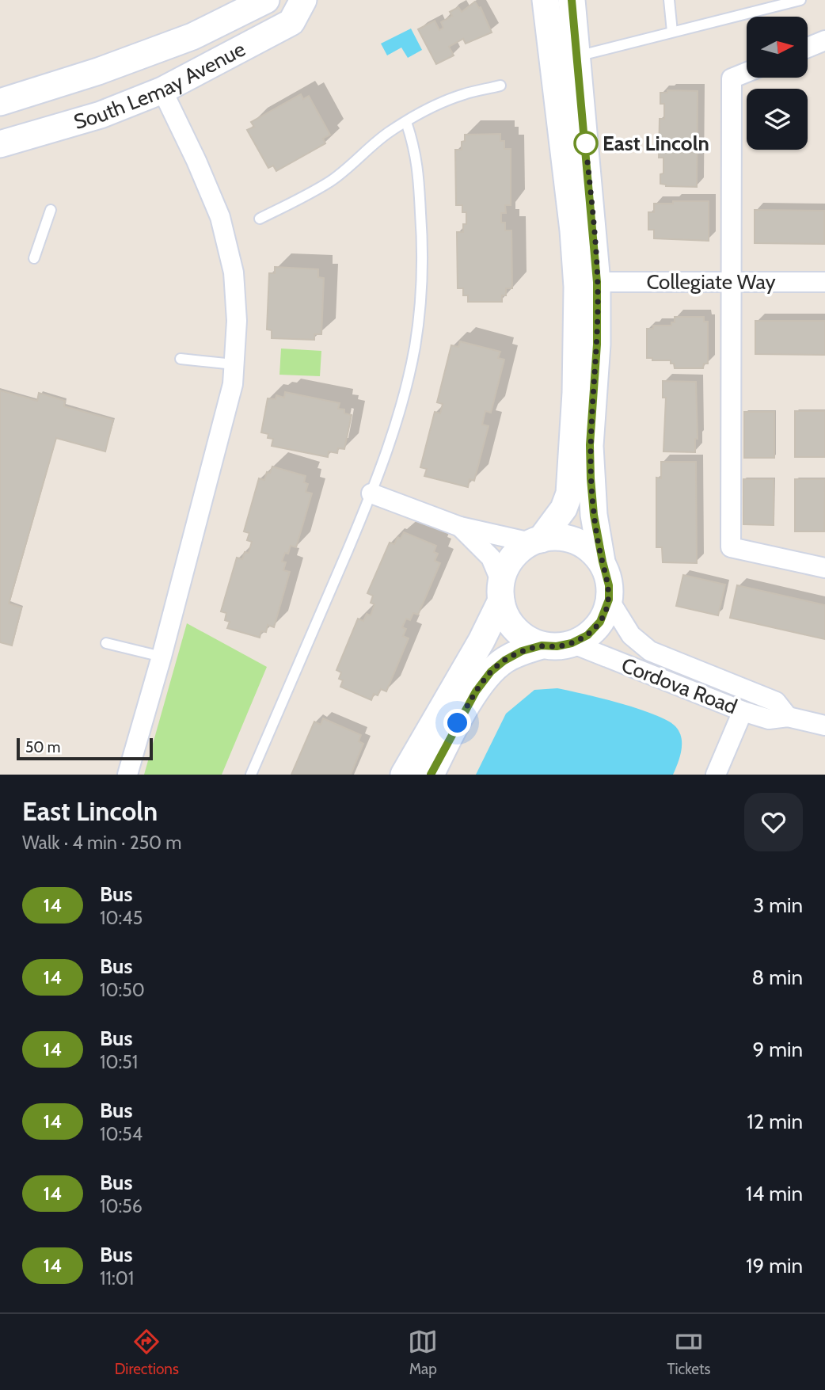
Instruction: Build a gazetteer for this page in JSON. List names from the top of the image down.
{
  "streets": {
    "street": ["South Lemay Avenue", "Collegiate Way", "Cordova Road"]
  },
  "places": ["East Lincoln"],
  "lines": ["bus line 14"],
  "scale_bar": "50 m",
  "north": "right",
  "page": {
    "scale": "50 m",
    "heading": ["East Lincoln", "Walk · 4 min · 250 m"],
    "list": [
      {
        "mark": "14",
        "name": "Bus",
        "note": "10:45",
        "value": "3 min"
      },
      {
        "mark": "14",
        "name": "Bus",
        "note": "10:50",
        "value": "8 min"
      },
      {
        "mark": "14",
        "name": "Bus",
        "note": "10:51",
        "value": "9 min"
      },
      {
        "mark": "14",
        "name": "Bus",
        "note": "10:54",
        "value": "12 min"
      },
      {
        "mark": "14",
        "name": "Bus",
        "note": "10:56",
        "value": "14 min"
      },
      {
        "mark": "14",
        "name": "Bus",
        "note": "11:01",
        "value": "19 min"
      }
    ],
    "tabs": ["Directions", "Map", "Tickets"]
  }
}
